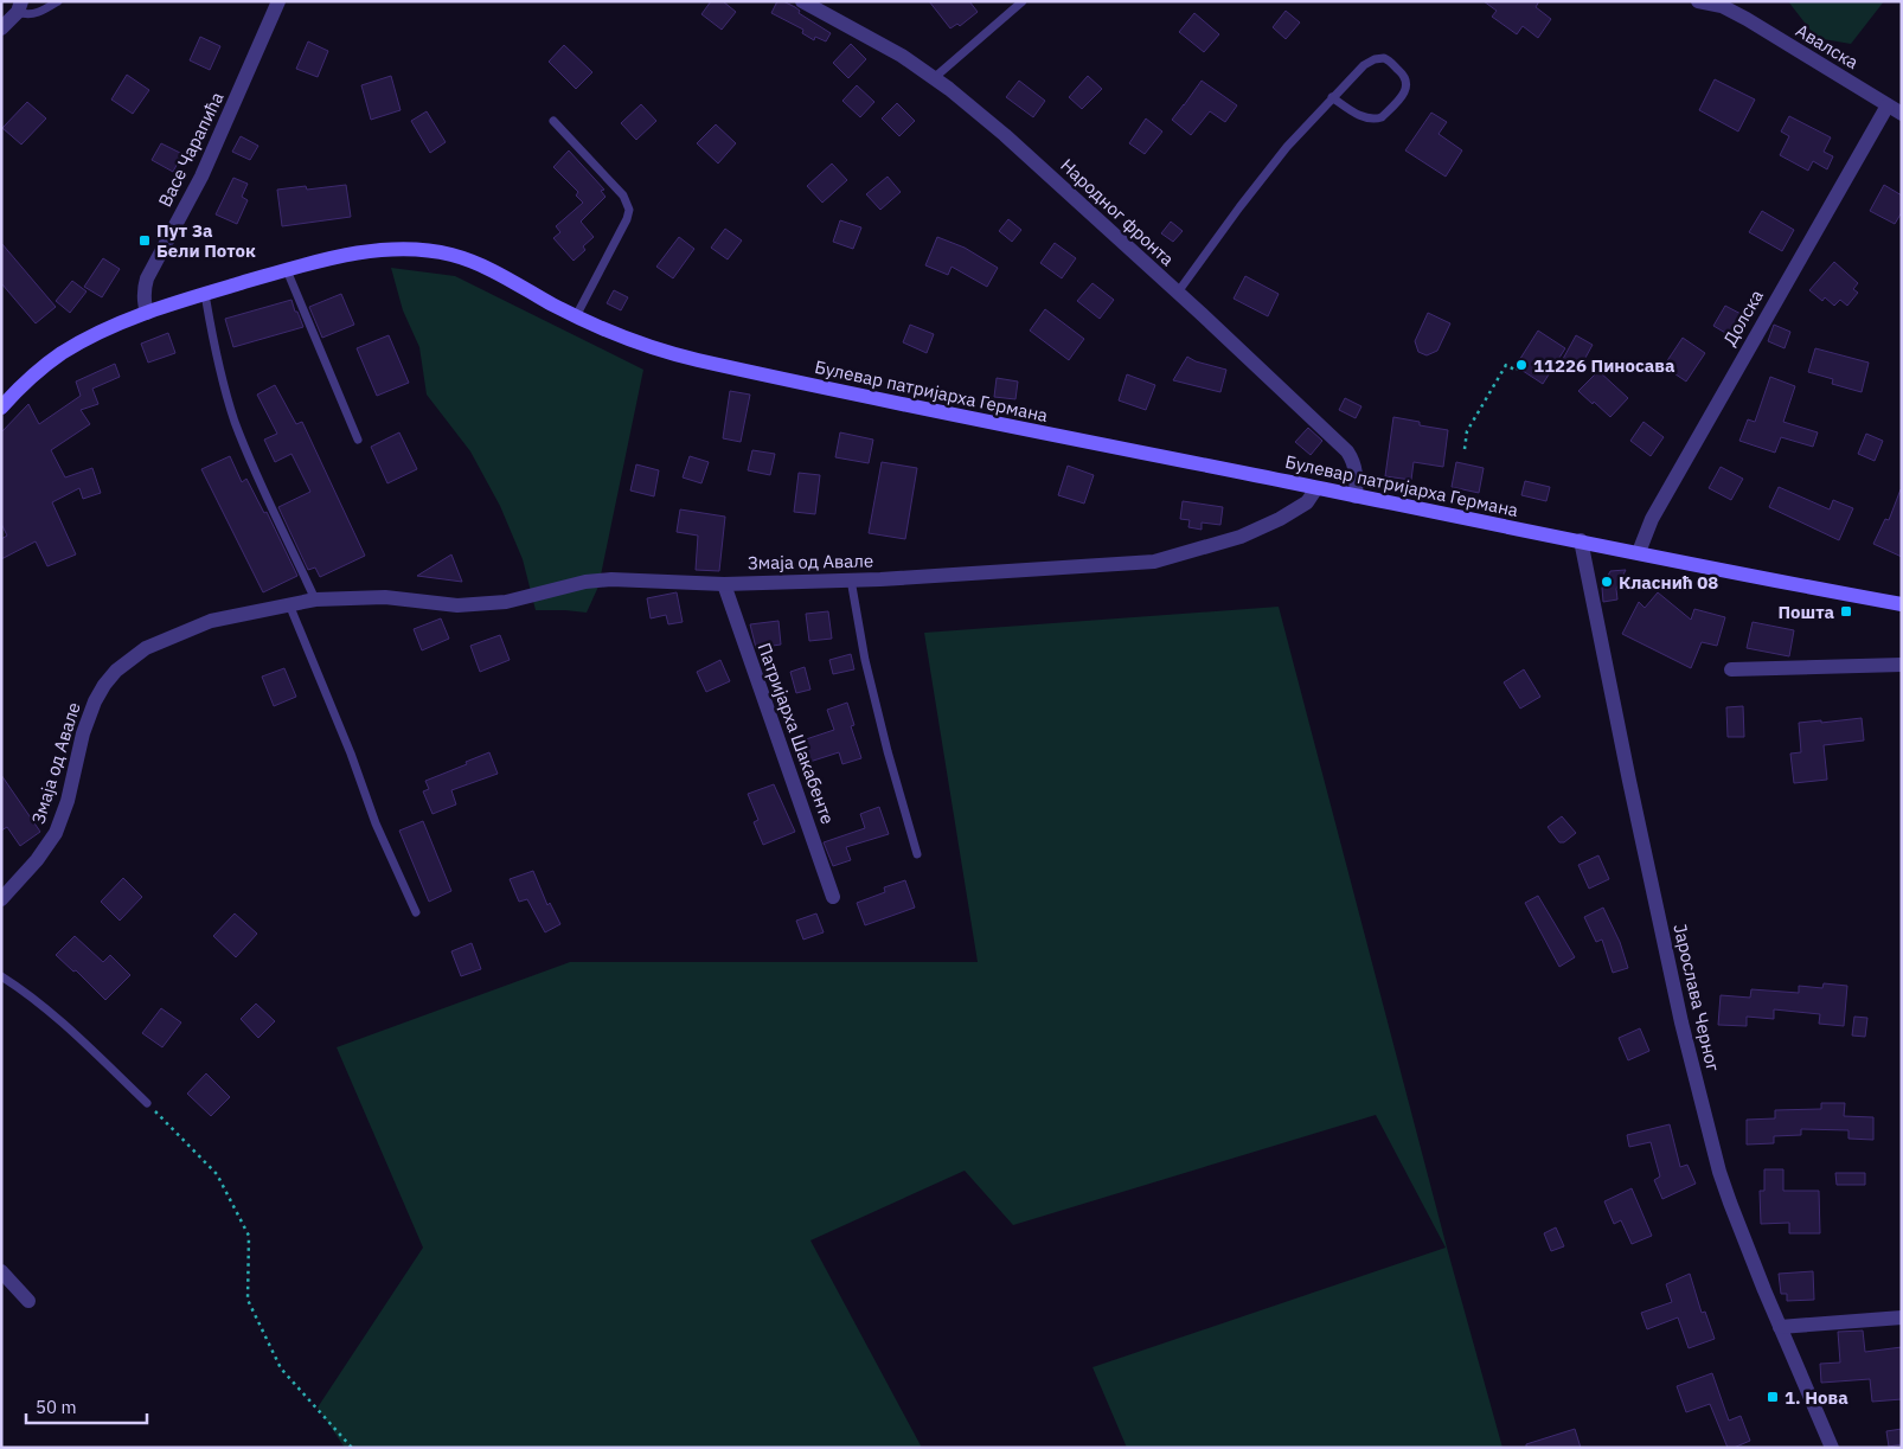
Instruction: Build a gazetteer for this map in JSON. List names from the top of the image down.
{
  "streets": {
    "main road": ["Булевар патријарха Германа"],
    "street": [
      "Авалска",
      "Васе Чарапића",
      "Народног фронта",
      "Долска",
      "Змаја од Авале",
      "Патријарха Шакабенте",
      "Јарослава Черног"
    ]
  },
  "crossings": [
    ["Авалска", "Долска"],
    ["Васе Чарапића", "Булевар патријарха Германа"],
    ["Народног фронта", "Булевар патријарха Германа"],
    ["Долска", "Булевар патријарха Германа"],
    ["Булевар патријарха Германа", "Змаја од Авале"],
    ["Булевар патријарха Германа", "Јарослава Черног"],
    ["Змаја од Авале", "Патријарха Шакабенте"]
  ],
  "places": {
    "transit": ["Пут За Бели Поток", "Пошта", "1. Нова"],
    "other": ["11226 Пиносава", "Класнић 08"]
  },
  "scale_bar": "50 m"
}
